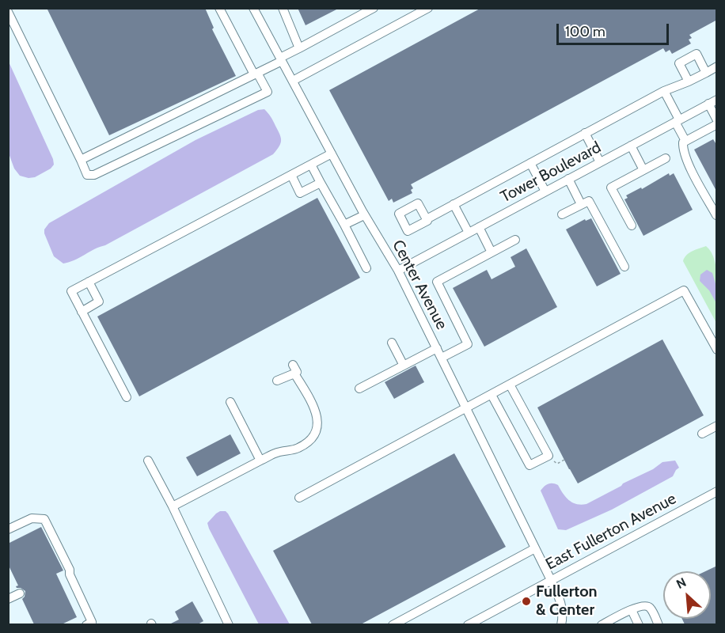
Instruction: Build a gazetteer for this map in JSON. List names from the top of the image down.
{
  "streets": {
    "street": ["Tower Boulevard", "Center Avenue", "East Fullerton Avenue"]
  },
  "crossings": [
    ["Tower Boulevard", "Center Avenue"],
    ["Center Avenue", "East Fullerton Avenue"]
  ],
  "places": ["Fullerton & Center"],
  "scale_bar": "100 m",
  "north": "top left"
}
